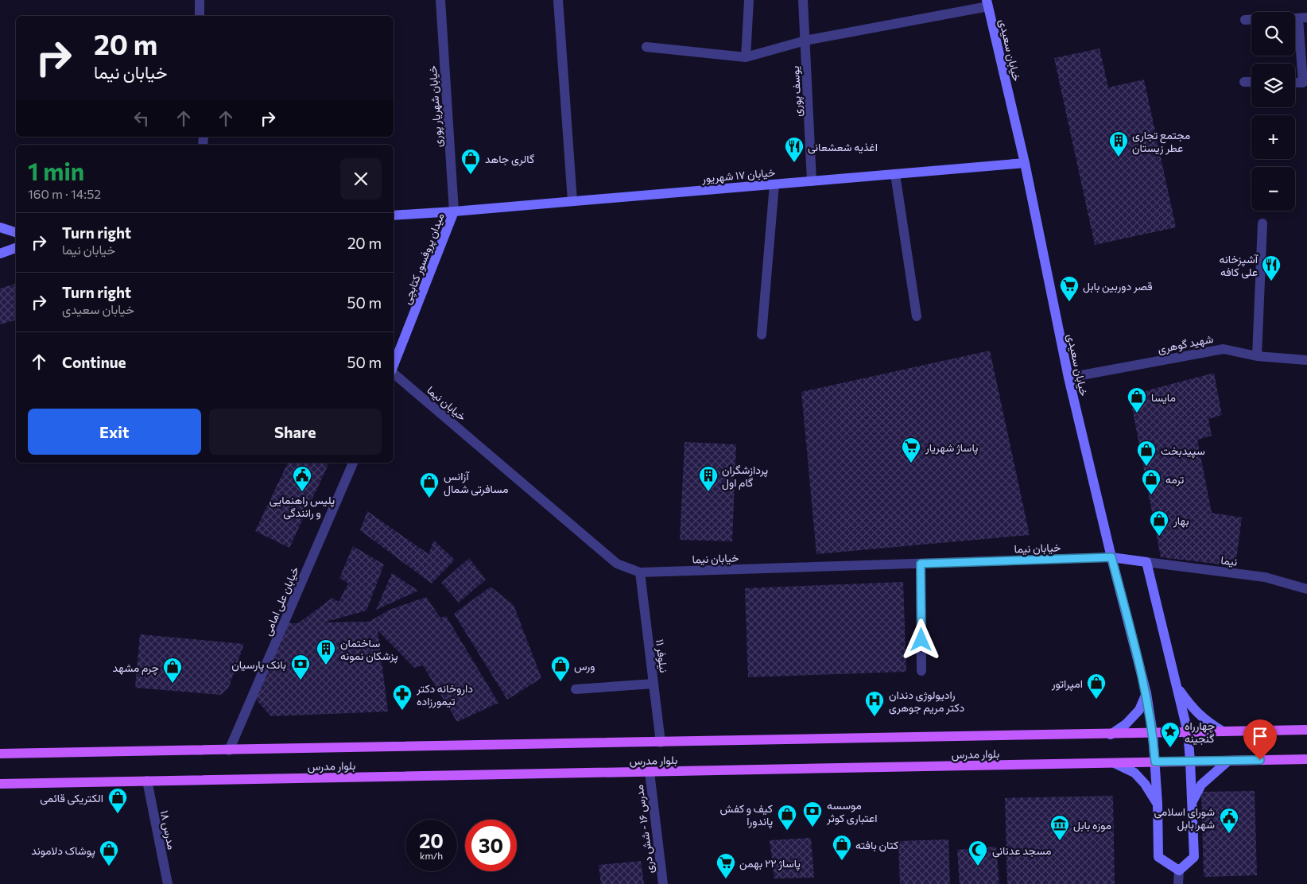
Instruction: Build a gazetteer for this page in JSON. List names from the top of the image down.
{
  "streets": {
    "main road": [
      "خیابان سعیدی",
      "خیابان ۱۷ شهریور",
      "میدان پروفسور کتابچی",
      "بلوار مدرس"
    ],
    "street": [
      "یوسف پوری",
      "خیابان شهریار پوری",
      "شهید گوهری",
      "خیابان نیما",
      "نیما",
      "خیابان علی امامی",
      "نیلوفر ۱۱",
      "مدرس ۱۶ - شش دری",
      "مدرس ۱۸"
    ]
  },
  "crossings": [
    ["خیابان سعیدی", "خیابان ۱۷ شهریور"],
    ["خیابان سعیدی", "شهید گوهری"],
    ["خیابان سعیدی", "خیابان نیما"],
    ["خیابان سعیدی", "بلوار مدرس"],
    ["یوسف پوری", "خیابان ۱۷ شهریور"],
    ["خیابان شهریار پوری", "خیابان ۱۷ شهریور"],
    ["خیابان شهریار پوری", "میدان پروفسور کتابچی"],
    ["خیابان ۱۷ شهریور", "میدان پروفسور کتابچی"],
    ["خیابان نیما", "نیلوفر ۱۱"],
    ["خیابان علی امامی", "بلوار مدرس"],
    ["نیلوفر ۱۱", "بلوار مدرس"],
    ["بلوار مدرس", "مدرس ۱۶ - شش دری"],
    ["بلوار مدرس", "مدرس ۱۸"]
  ],
  "places": {
    "building": ["مجتمع تجاری عطر زیستان", "پردازشگران گام اول", "ساختمان پزشکان نمونه"],
    "restaurant": ["اغذیه شعشعانی", "آشپزخانه علی کافه"],
    "shop": [
      "گالری جاهد",
      "مایسا",
      "سپیدبخت",
      "ترمه",
      "آزانس مسافرتی شمال",
      "بهار",
      "ورس",
      "چرم مشهد",
      "امپراتور",
      "الکتریکی قائمی",
      "کیف و کفش پاندورا",
      "کتان بافته",
      "پوشاک دلاموند"
    ],
    "supermarket": ["قصر دوربین بابل", "پاساژ شهریار", "پاساژ ۲۲ بهمن"],
    "public building": ["پلیس راهنمایی و رانندگی", "شورای اسلامی شهر بابل"],
    "bank": ["بانک پارسیان", "موسسه اعتباری کوثر"],
    "pharmacy": ["داروخانه دکتر تیمورزاده"],
    "hospital": ["رادیولوژی دندان دکتر مریم جوهری"],
    "place": ["چهارراه گنجینه"],
    "museum": ["موزه بابل"],
    "mosque": ["مسجد عدنانی"]
  },
  "page": {
    "map_buttons": ["+", "−"],
    "turn": ["20 m", "خیابان نیما"],
    "heading": ["1 min", "160 m · 14:52"],
    "list": [
      {
        "name": "Turn right",
        "note": "خیابان نیما",
        "value": "20 m"
      },
      {
        "name": "Turn right",
        "note": "خیابان سعیدی",
        "value": "50 m"
      },
      {
        "name": "Continue",
        "value": "50 m"
      }
    ],
    "buttons": ["Exit", "Share"],
    "speed": "20 km/h",
    "limit": "30"
  }
}
